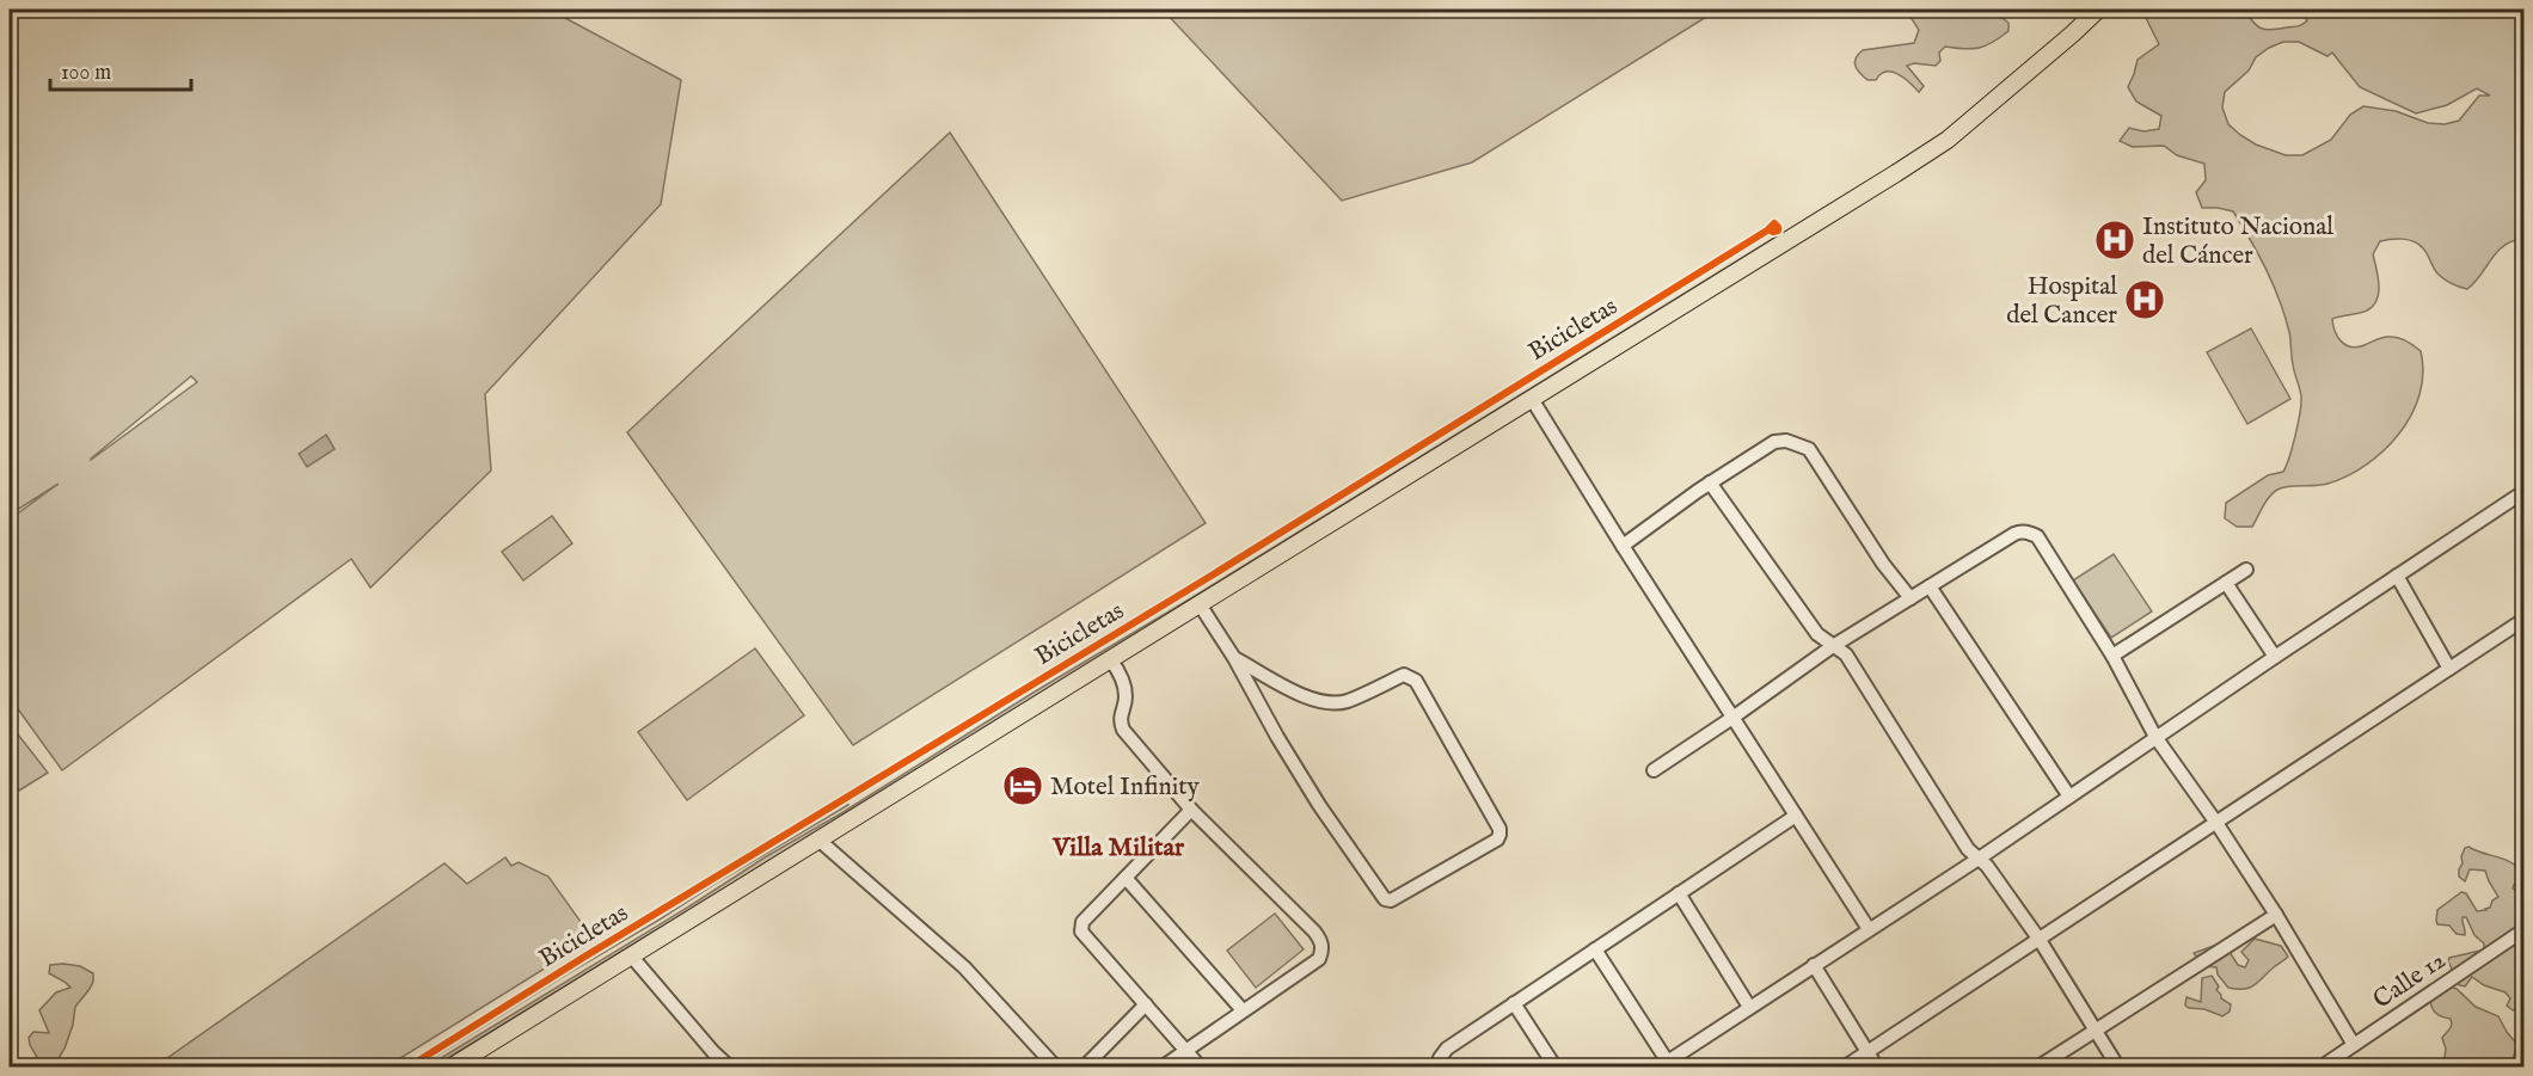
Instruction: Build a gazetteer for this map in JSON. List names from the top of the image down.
{
  "streets": {
    "street": ["Calle 12"],
    "cycle path": ["Bicicletas"]
  },
  "districts": ["Villa Militar"],
  "places": {
    "hospital": ["Instituto Nacional del Cáncer", "Hospital del Cancer"],
    "hotel": ["Motel Infinity"]
  },
  "scale_bar": "100 m"
}
